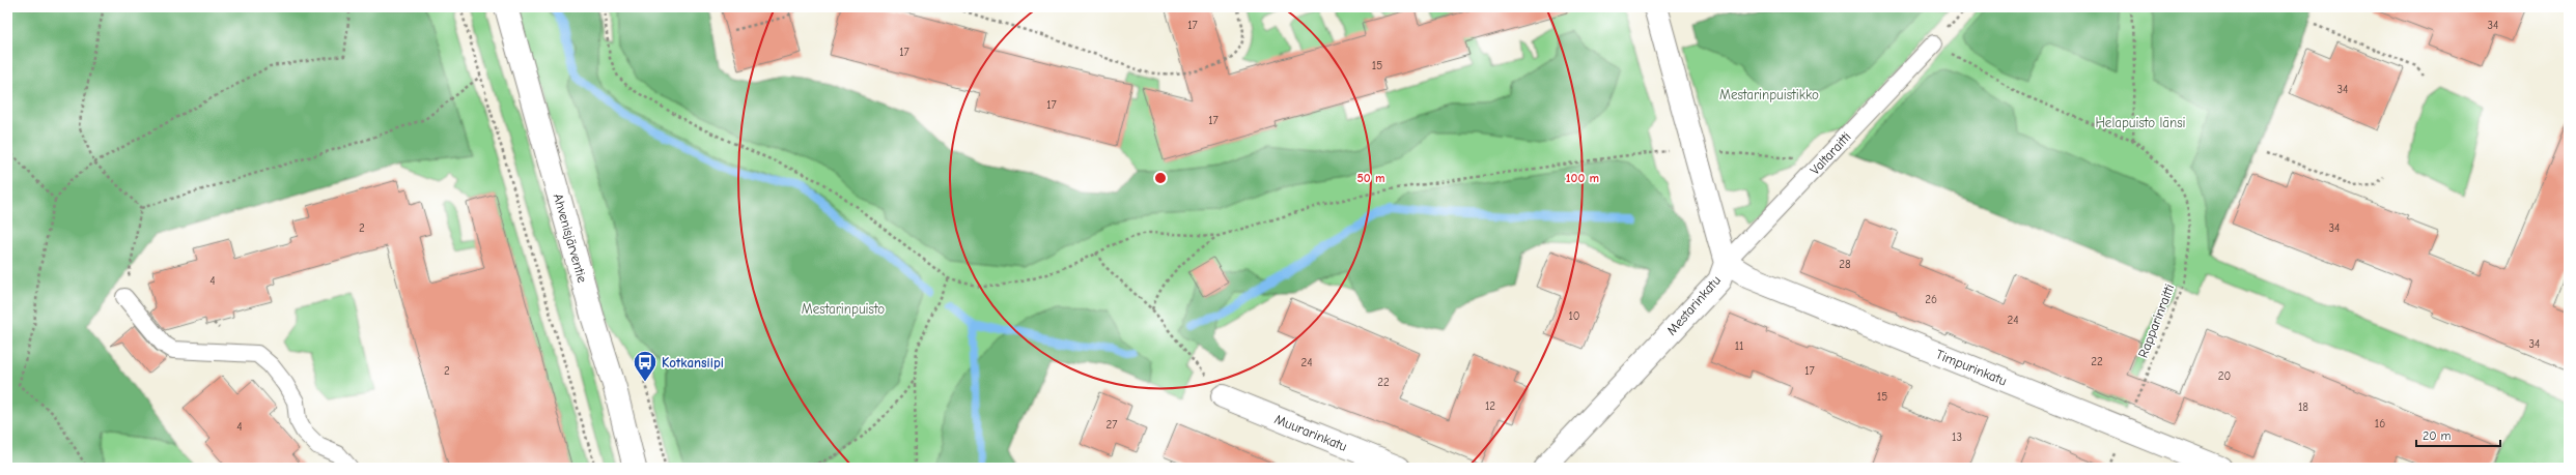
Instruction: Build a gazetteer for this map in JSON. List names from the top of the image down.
{
  "streets": {
    "street": [
      "Ahvenisjärventie",
      "Mestarinkatu",
      "Timpurinkatu",
      "Muurarinkatu"
    ],
    "lane": ["Valtaraitti"],
    "path": ["Rapparinraitti"]
  },
  "crossings": [
    ["Valtaraitti", "Mestarinkatu"],
    ["Valtaraitti", "Rapparinraitti"],
    ["Valtaraitti", "Timpurinkatu"],
    ["Mestarinkatu", "Timpurinkatu"],
    ["Rapparinraitti", "Timpurinkatu"]
  ],
  "parks": ["Mestarinpuistikko", "Helapuisto länsi", "Mestarinpuisto"],
  "places": {
    "bus stop": ["Kotkansiipi"]
  },
  "house_numbers": [
    "17",
    "34",
    "17",
    "15",
    "34",
    "17",
    "17",
    "2",
    "34",
    "28",
    "4",
    "26",
    "10",
    "24",
    "34",
    "11",
    "22",
    "24",
    "2",
    "17",
    "20",
    "22",
    "15",
    "12",
    "18",
    "16",
    "27",
    "4",
    "13"
  ],
  "scale_bar": "20 m",
  "rings": ["50 m", "100 m"]
}
